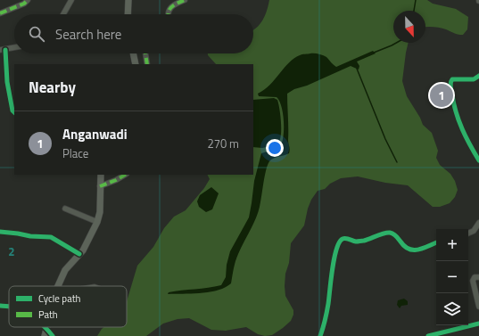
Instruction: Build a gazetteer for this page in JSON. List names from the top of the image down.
{
  "legend": ["Cycle path", "Path"],
  "north": "bottom",
  "page": {
    "search": "Search here",
    "heading": "Nearby",
    "pins": "1",
    "list": [
      {
        "mark": "1",
        "name": "Anganwadi",
        "note": "Place",
        "value": "270 m"
      }
    ],
    "map_buttons": ["+", "−"]
  },
  "grid": {
    "rows": ["2"]
  }
}
